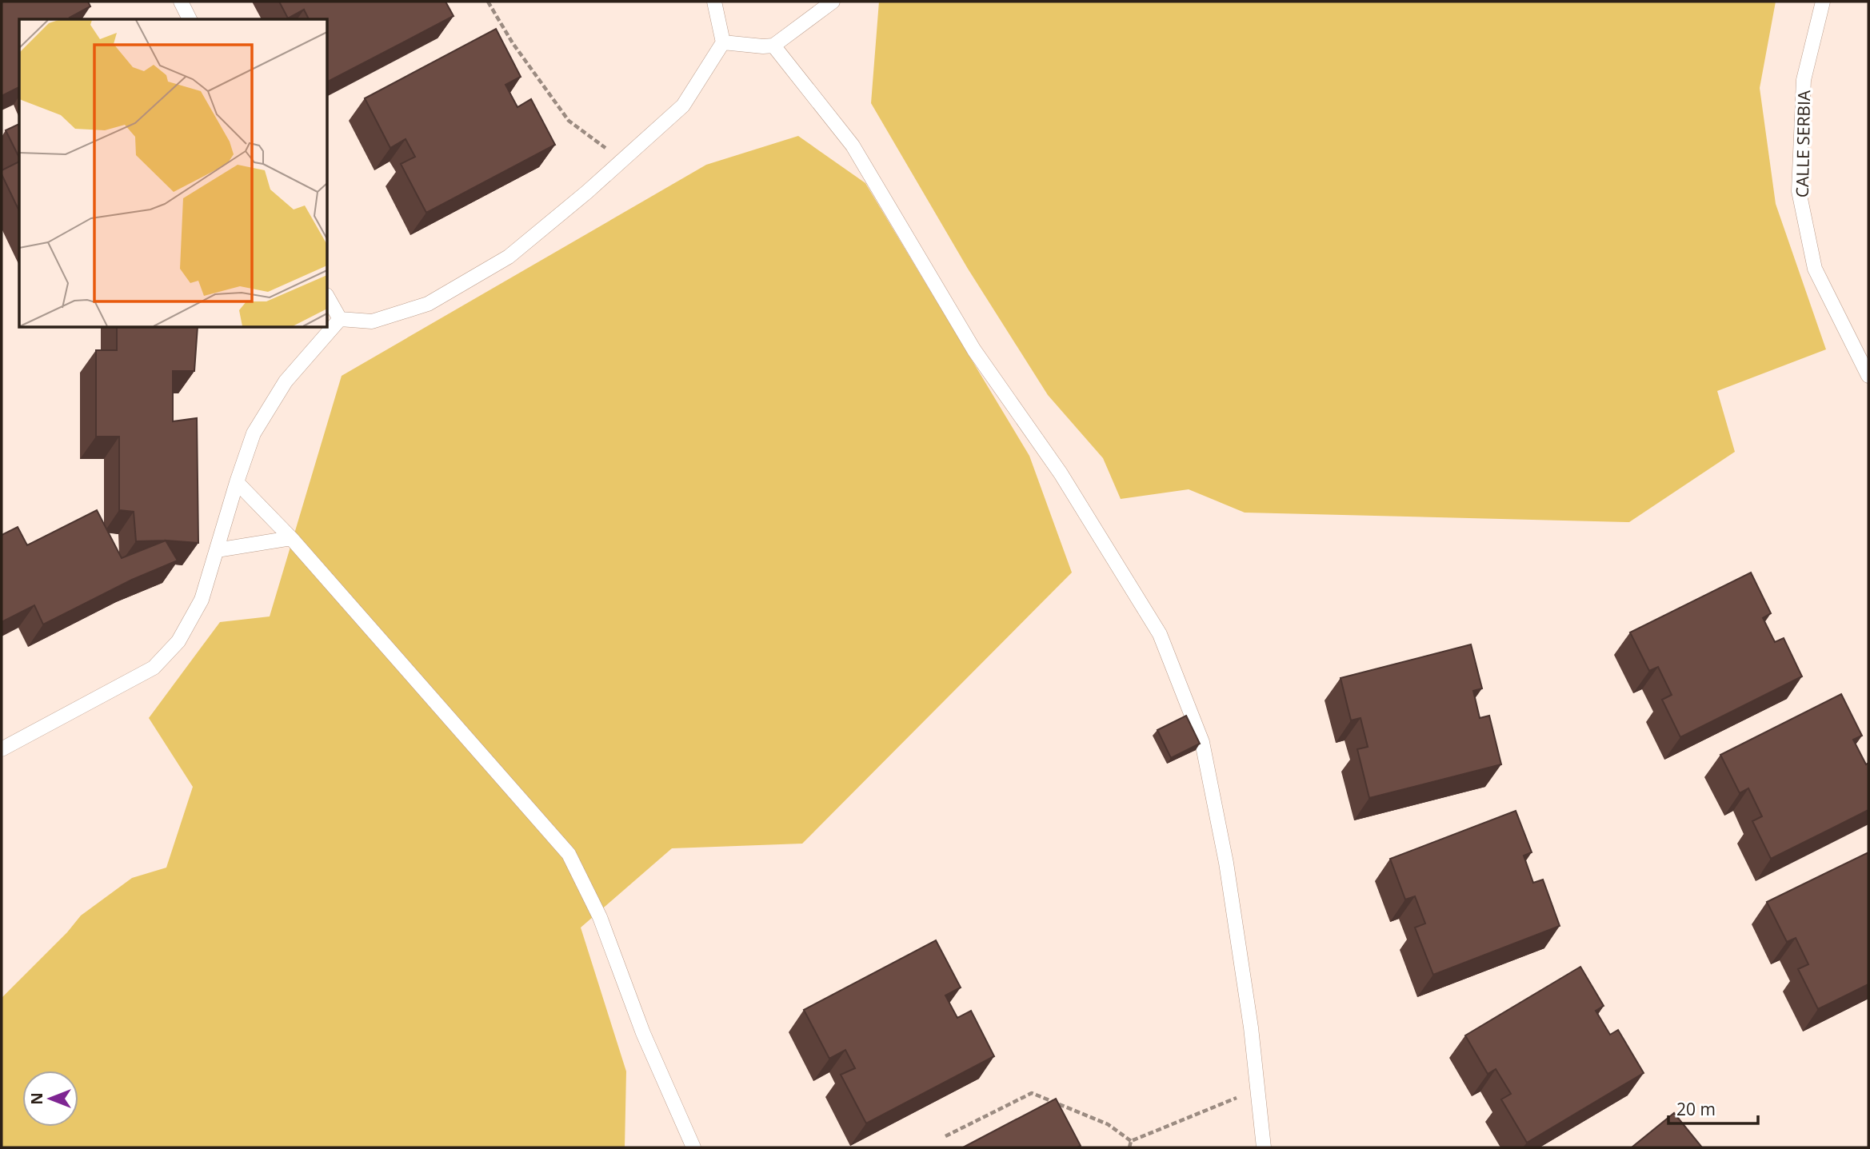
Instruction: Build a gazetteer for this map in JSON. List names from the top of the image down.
{
  "streets": {
    "lane": ["CALLE SERBIA"]
  },
  "scale_bar": "20 m",
  "north": "left"
}
